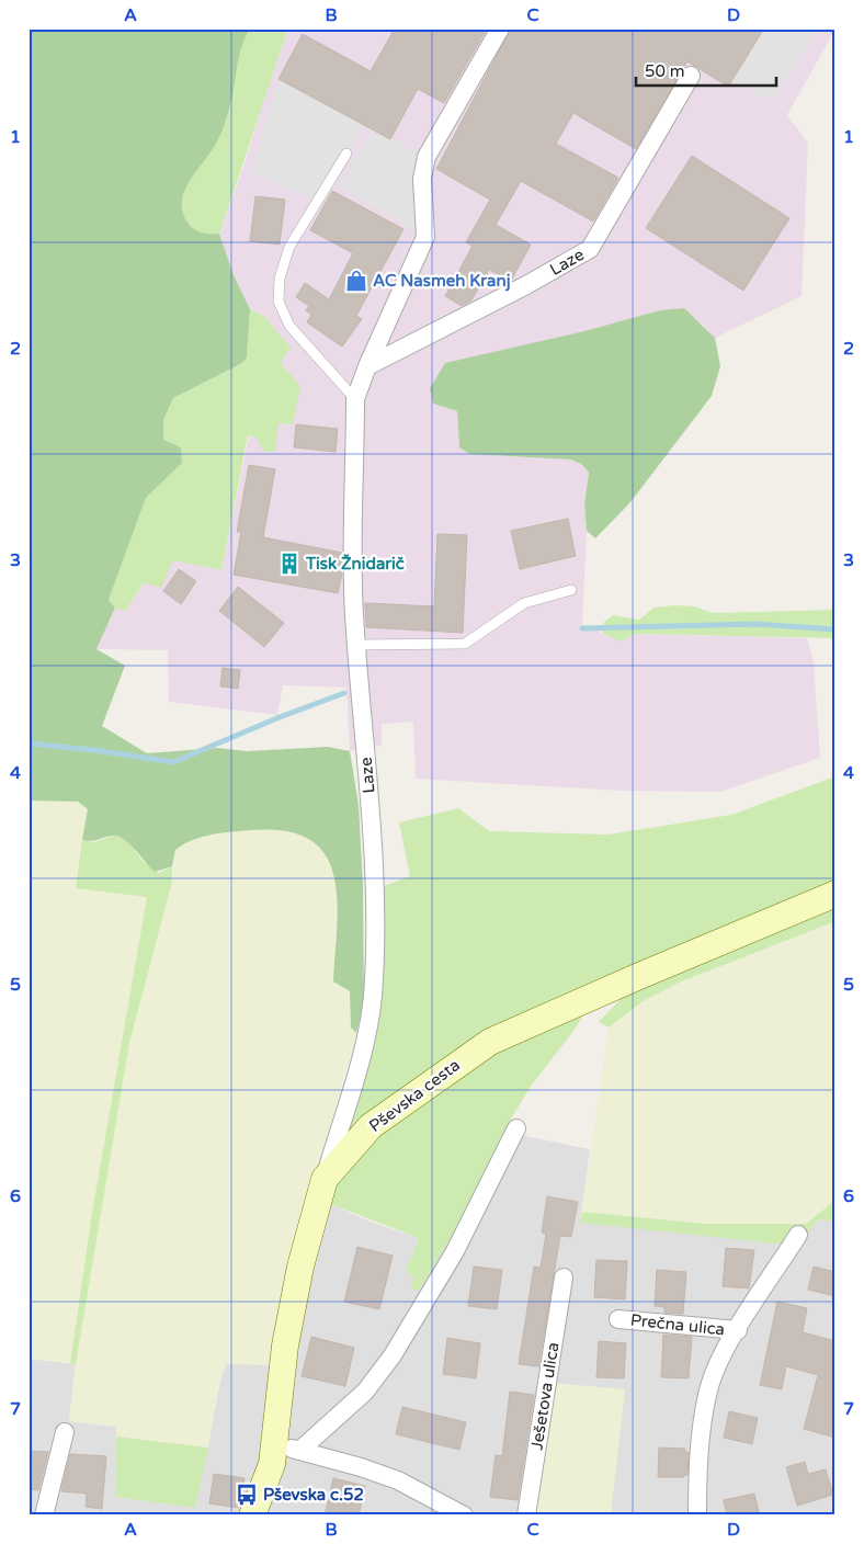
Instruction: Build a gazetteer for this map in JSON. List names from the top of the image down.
{
  "streets": {
    "street": [
      "Laze",
      "Pševska cesta",
      "Prečna ulica",
      "Ješetova ulica"
    ]
  },
  "crossings": [
    ["Laze", "Pševska cesta"]
  ],
  "places": {
    "shop": ["AC Nasmeh Kranj"],
    "building": ["Tisk Žnidarič"],
    "bus stop": ["Pševska c.52"]
  },
  "scale_bar": "50 m",
  "grid": {
    "columns": [
      "A",
      "B",
      "C",
      "D"
    ],
    "rows": [
      "1",
      "2",
      "3",
      "4",
      "5",
      "6",
      "7"
    ]
  }
}
